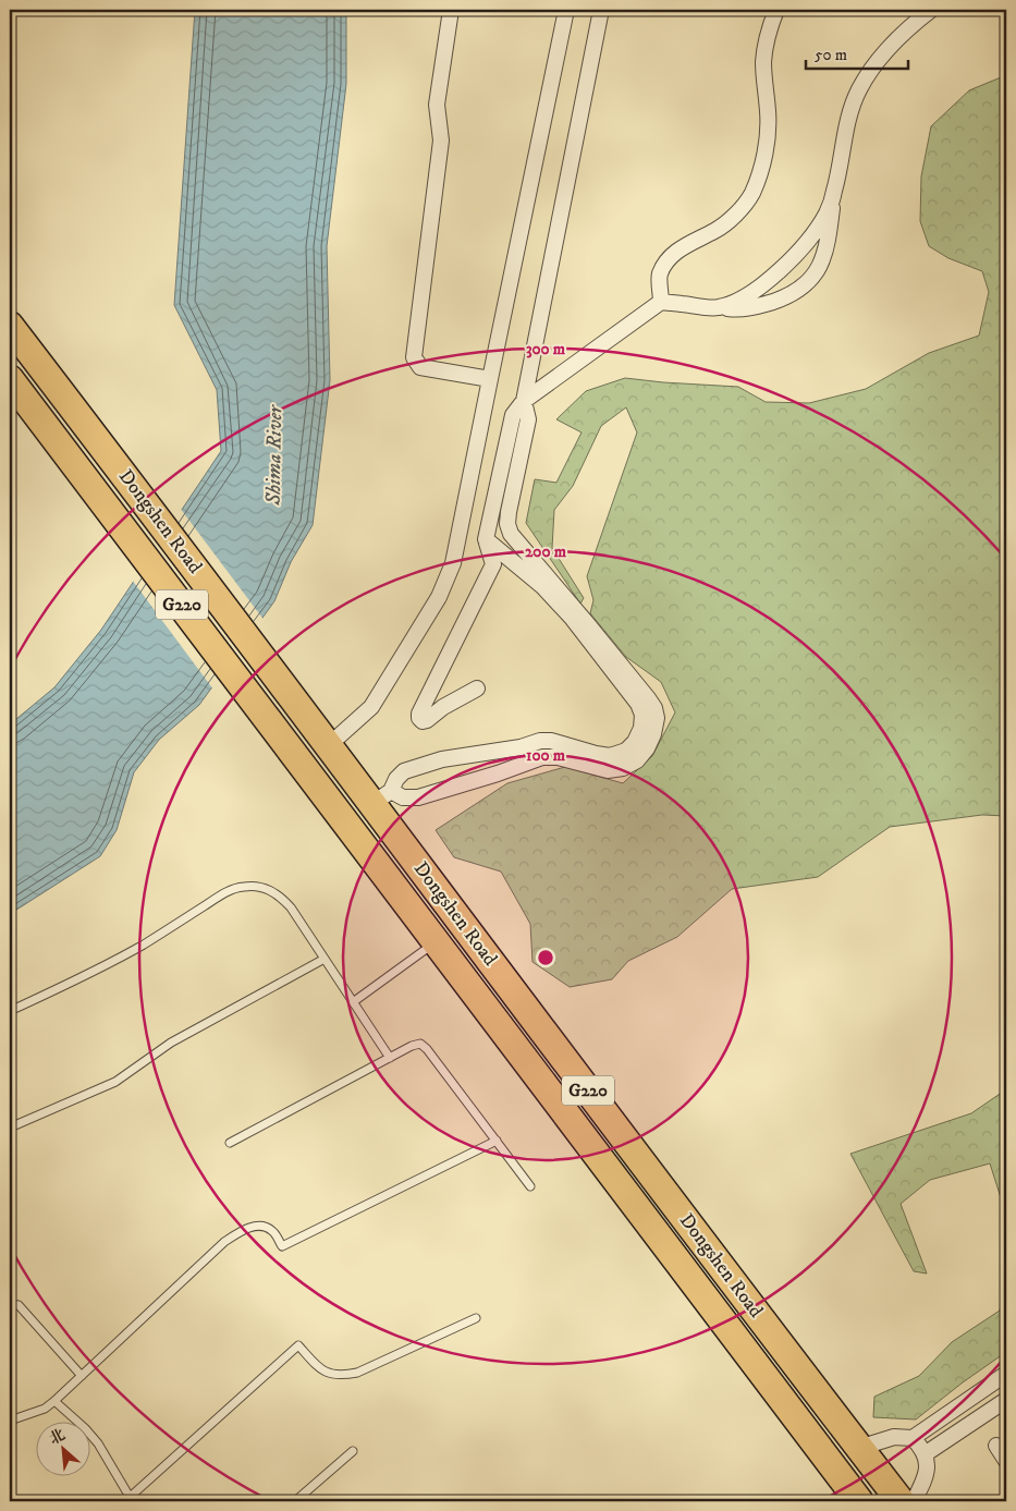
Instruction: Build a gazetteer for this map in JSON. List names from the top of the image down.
{
  "streets": {
    "highway": ["Dongshen Road", "G220"]
  },
  "water": ["Shima River"],
  "scale_bar": "50 m",
  "north": "top left",
  "rings": ["300 m", "200 m", "100 m"]
}
